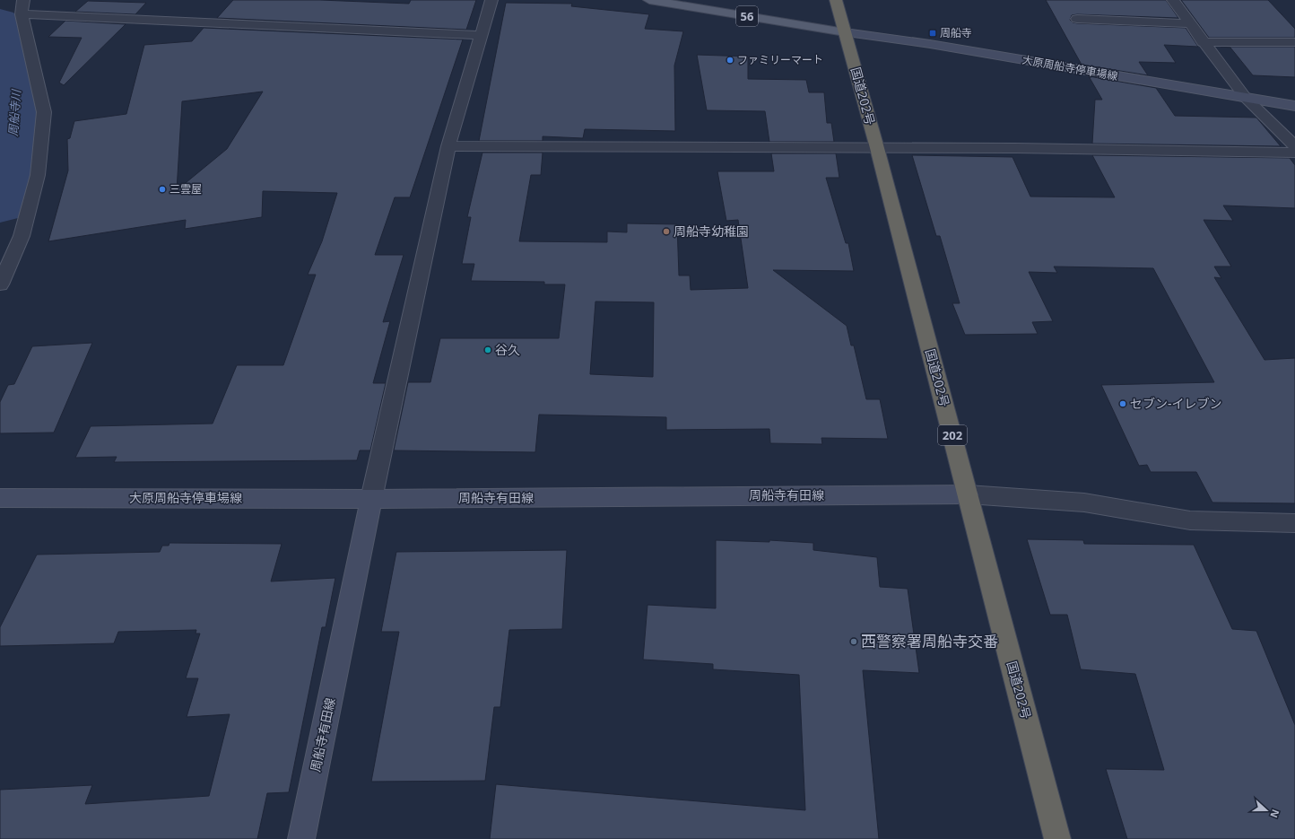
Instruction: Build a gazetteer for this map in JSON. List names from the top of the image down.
{
  "streets": {
    "highway": ["国道202号", "202"],
    "main road": ["56", "大原周船寺停車場線", "周船寺有田線"]
  },
  "crossings": [
    ["56", "大原周船寺停車場線"],
    ["56", "国道202号"],
    ["大原周船寺停車場線", "国道202号"],
    ["大原周船寺停車場線", "周船寺有田線"],
    ["国道202号", "周船寺有田線"]
  ],
  "water": ["周船寺川"],
  "places": {
    "transit": ["周船寺"],
    "other": [
      "ファミリーマート",
      "三雲屋",
      "周船寺幼稚園",
      "谷久",
      "セブン-イレブン",
      "西警察署周船寺交番"
    ]
  },
  "north": "right"
}
